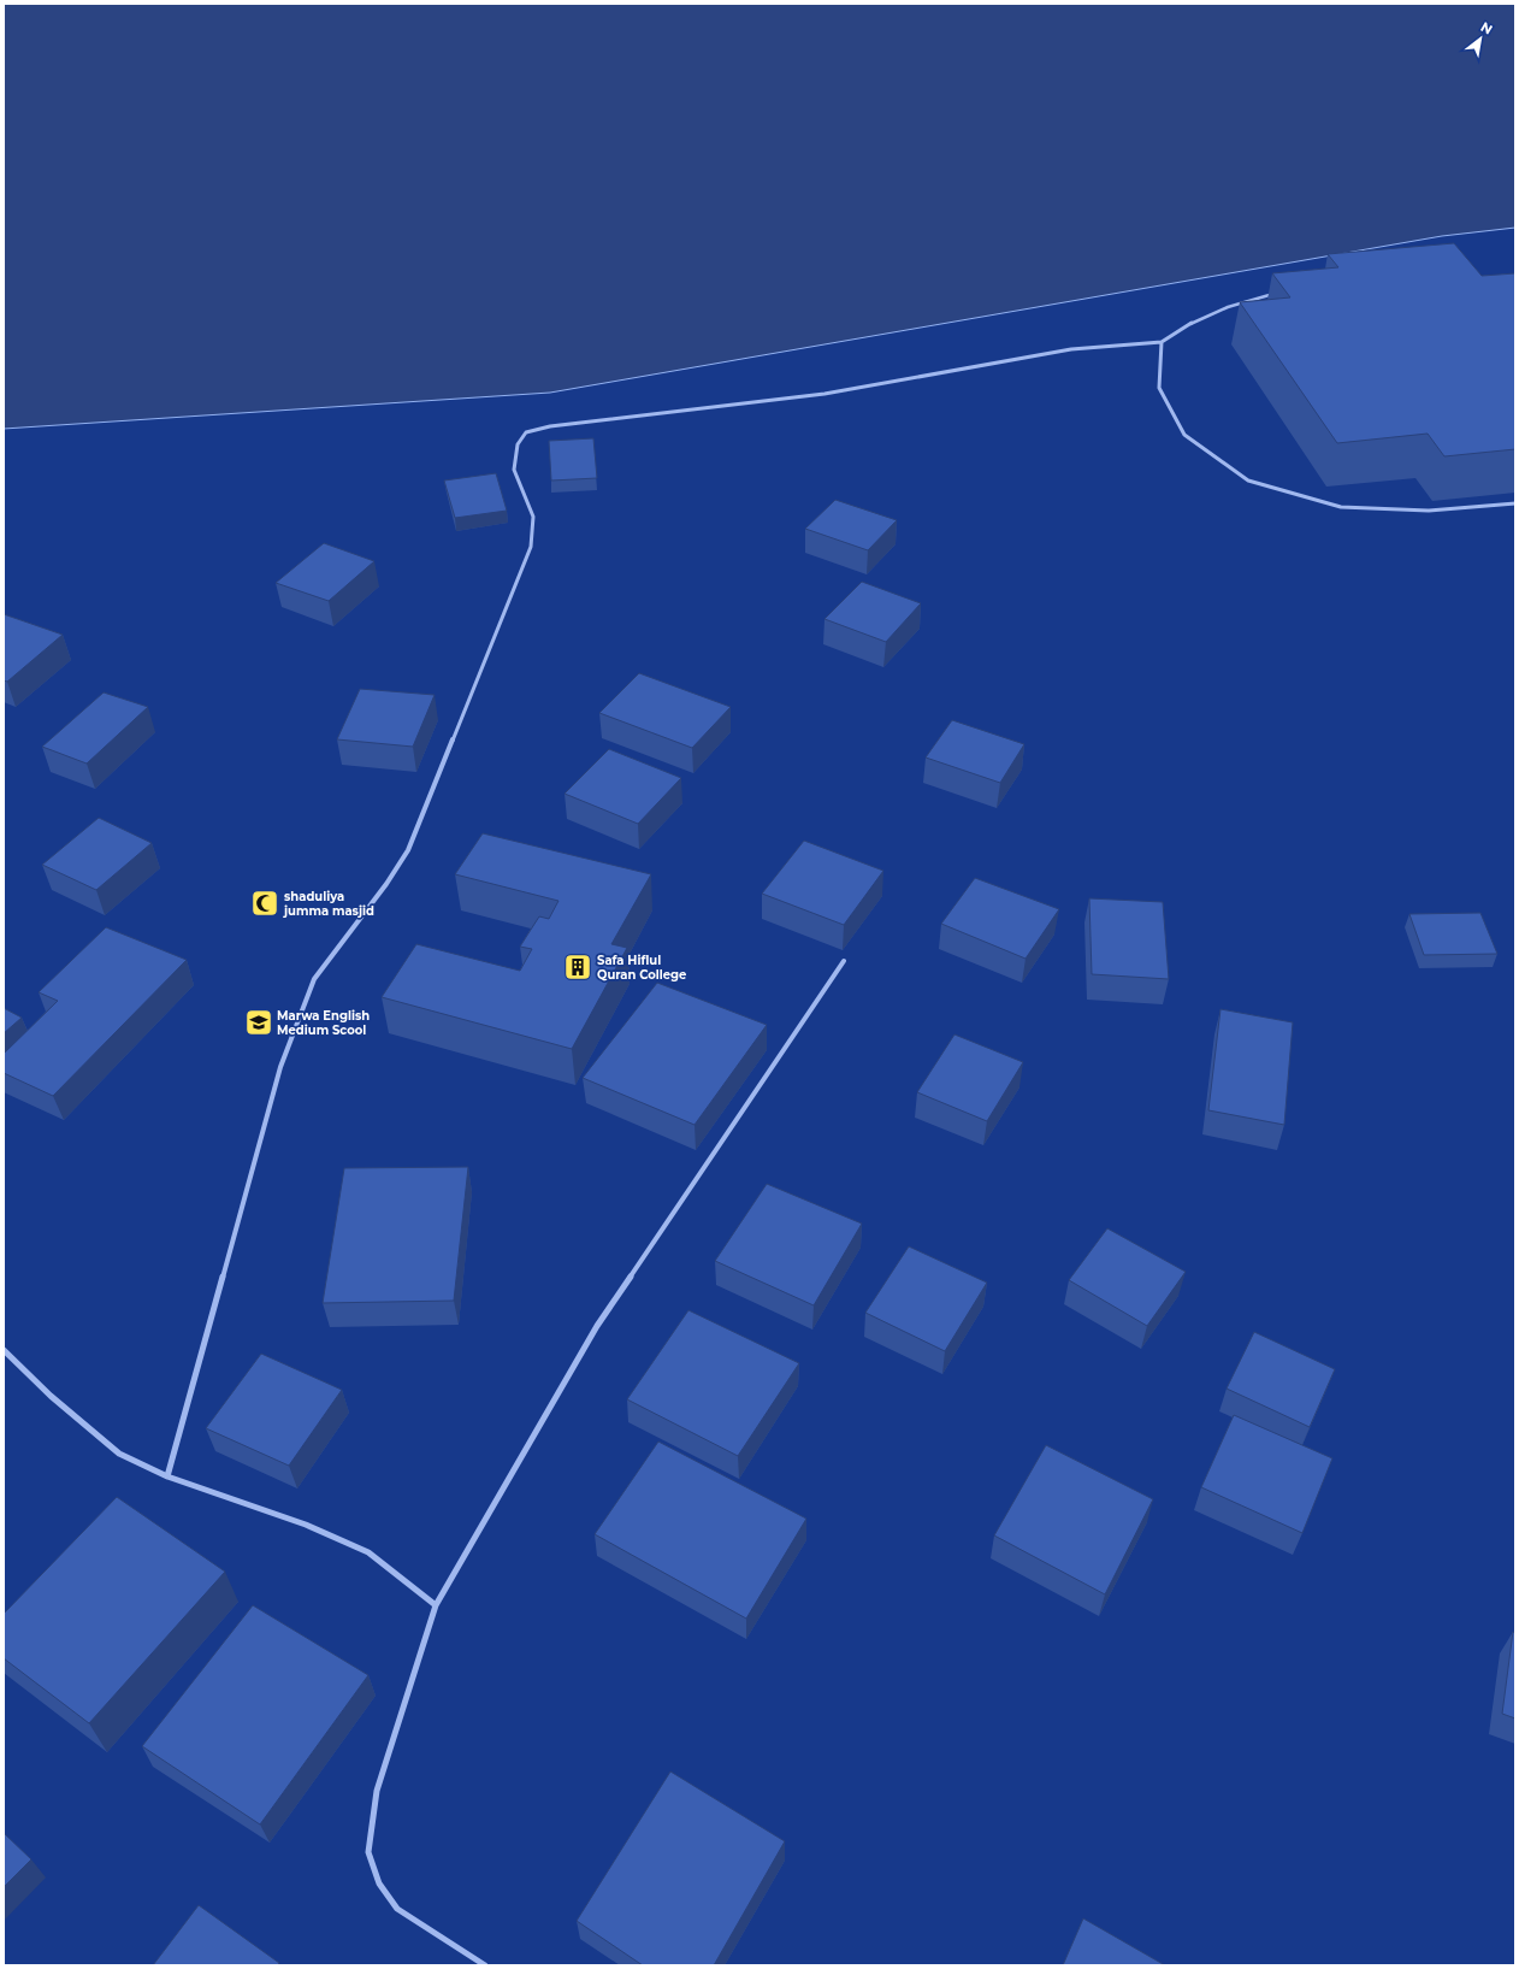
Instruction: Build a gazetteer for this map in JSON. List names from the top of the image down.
{
  "places": {
    "mosque": ["shaduliya jumma masjid"],
    "building": ["Safa Hiflul Quran College"],
    "school or university": ["Marwa English Medium Scool"]
  },
  "north": "top right"
}
